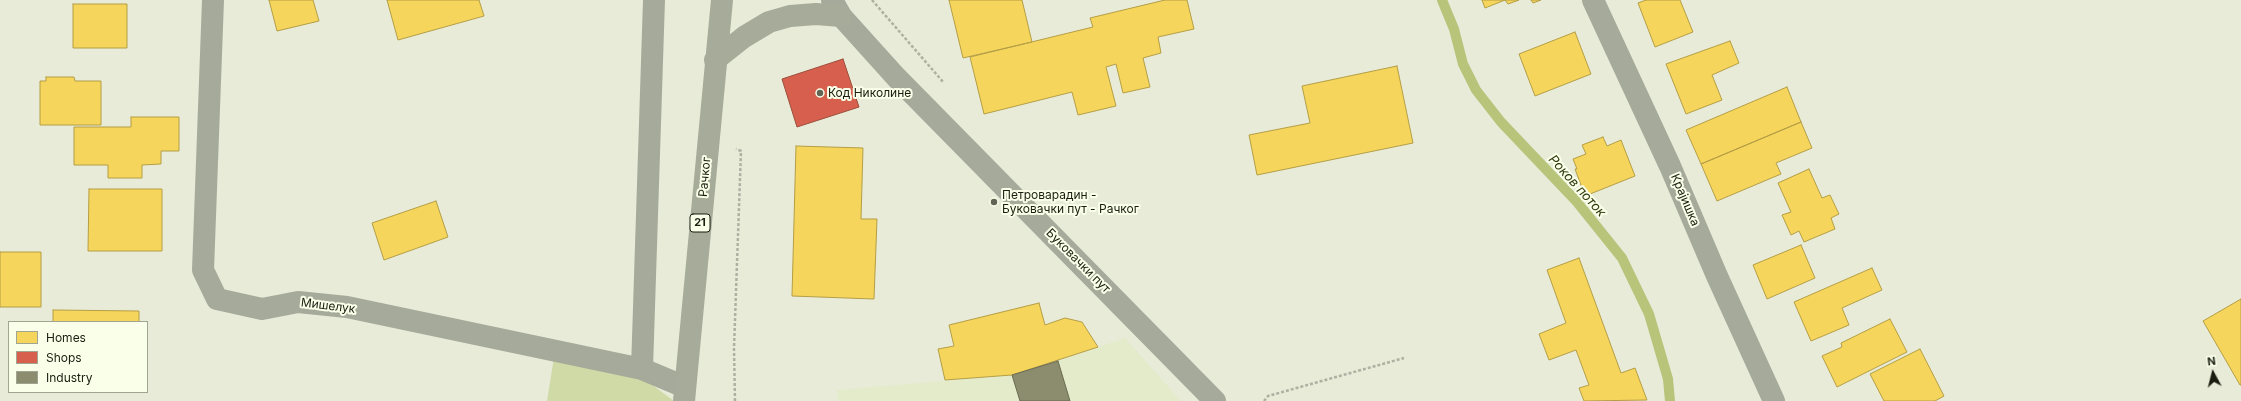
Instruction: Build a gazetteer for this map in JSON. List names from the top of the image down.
{
  "streets": {
    "main road": ["Рачког", "21"],
    "street": ["Крајишка", "Буковачки пут", "Мишелук"]
  },
  "water": ["Роков поток"],
  "places": ["Код Николине", "Петроварадин - Буковачки пут - Рачког"],
  "legend": ["Homes", "Shops", "Industry"],
  "north": "top"
}
